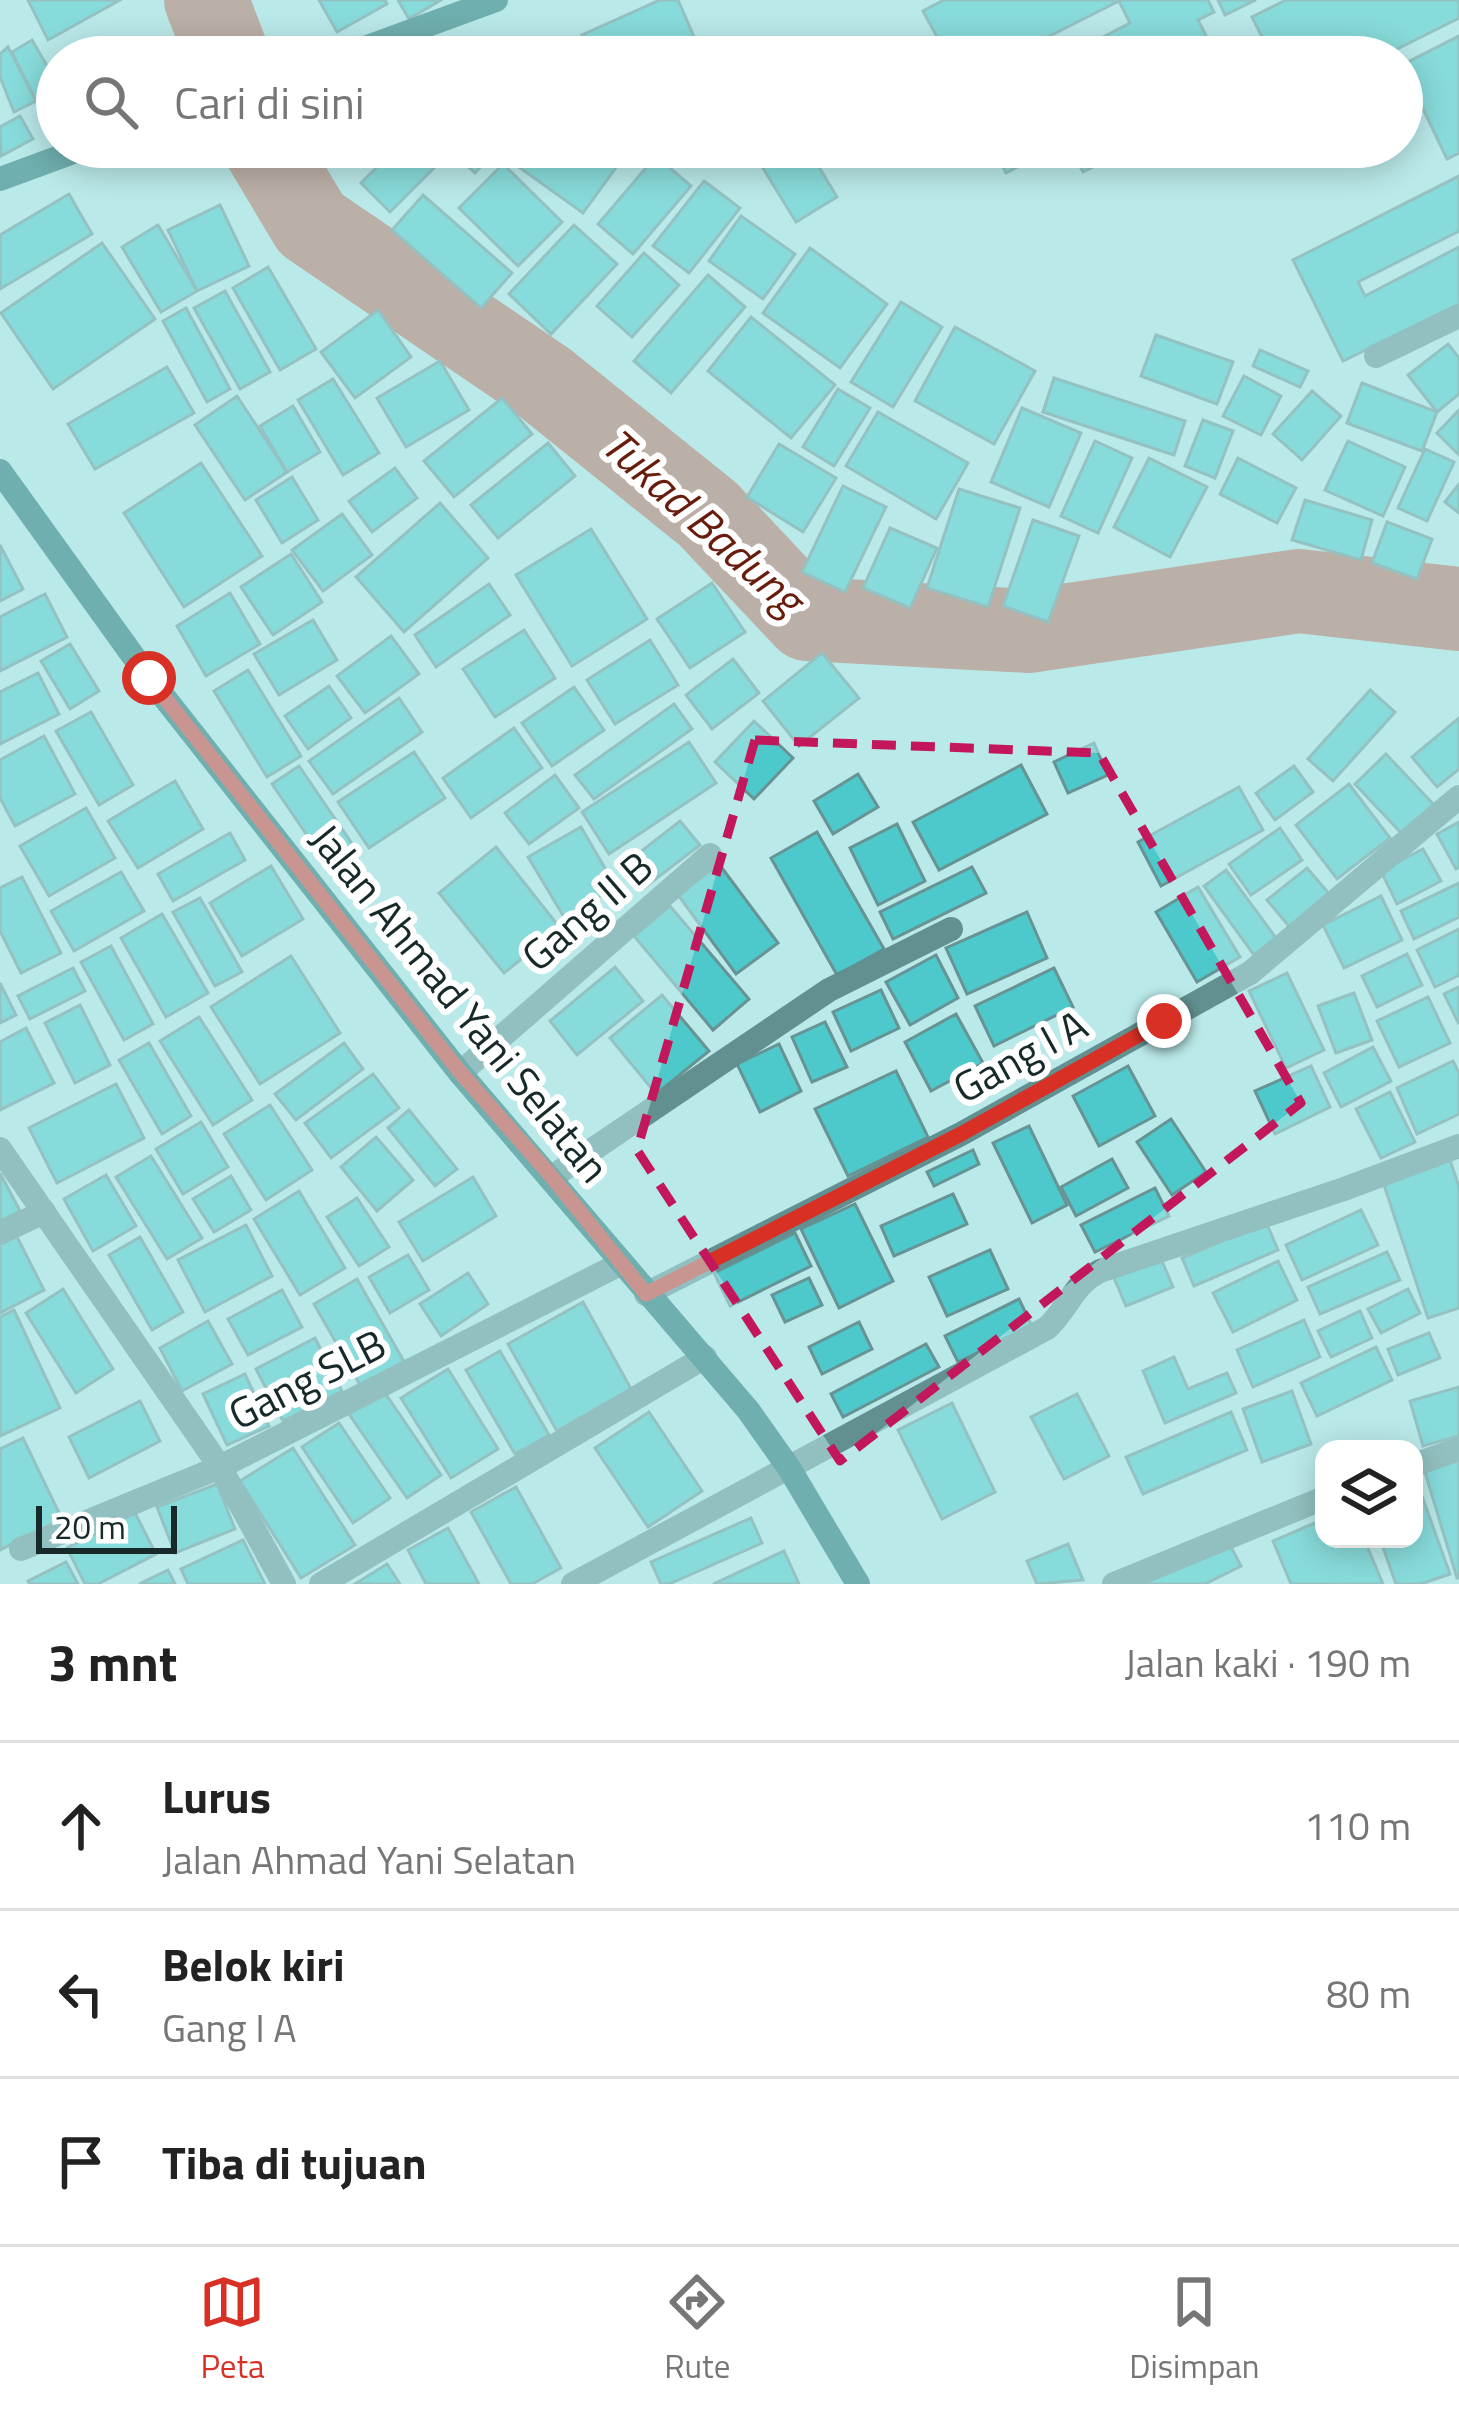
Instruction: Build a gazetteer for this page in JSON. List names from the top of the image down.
{
  "streets": {
    "main road": ["Jalan Ahmad Yani Selatan"],
    "street": ["Gang II B", "Gang I A", "Gang SLB"]
  },
  "crossings": [
    ["Gang II B", "Jalan Ahmad Yani Selatan"],
    ["Jalan Ahmad Yani Selatan", "Gang I A"],
    ["Jalan Ahmad Yani Selatan", "Gang SLB"]
  ],
  "water": ["Tukad Badung"],
  "scale_bar": "20 m",
  "page": {
    "search": "Cari di sini",
    "scale": "20 m",
    "heading": ["3 mnt", "Jalan kaki · 190 m"],
    "list": [
      ["Lurus", "Jalan Ahmad Yani Selatan", "110 m"],
      ["Belok kiri", "Gang I A", "80 m"],
      "Tiba di tujuan"
    ],
    "nav": ["Peta", "Rute", "Disimpan"]
  }
}
